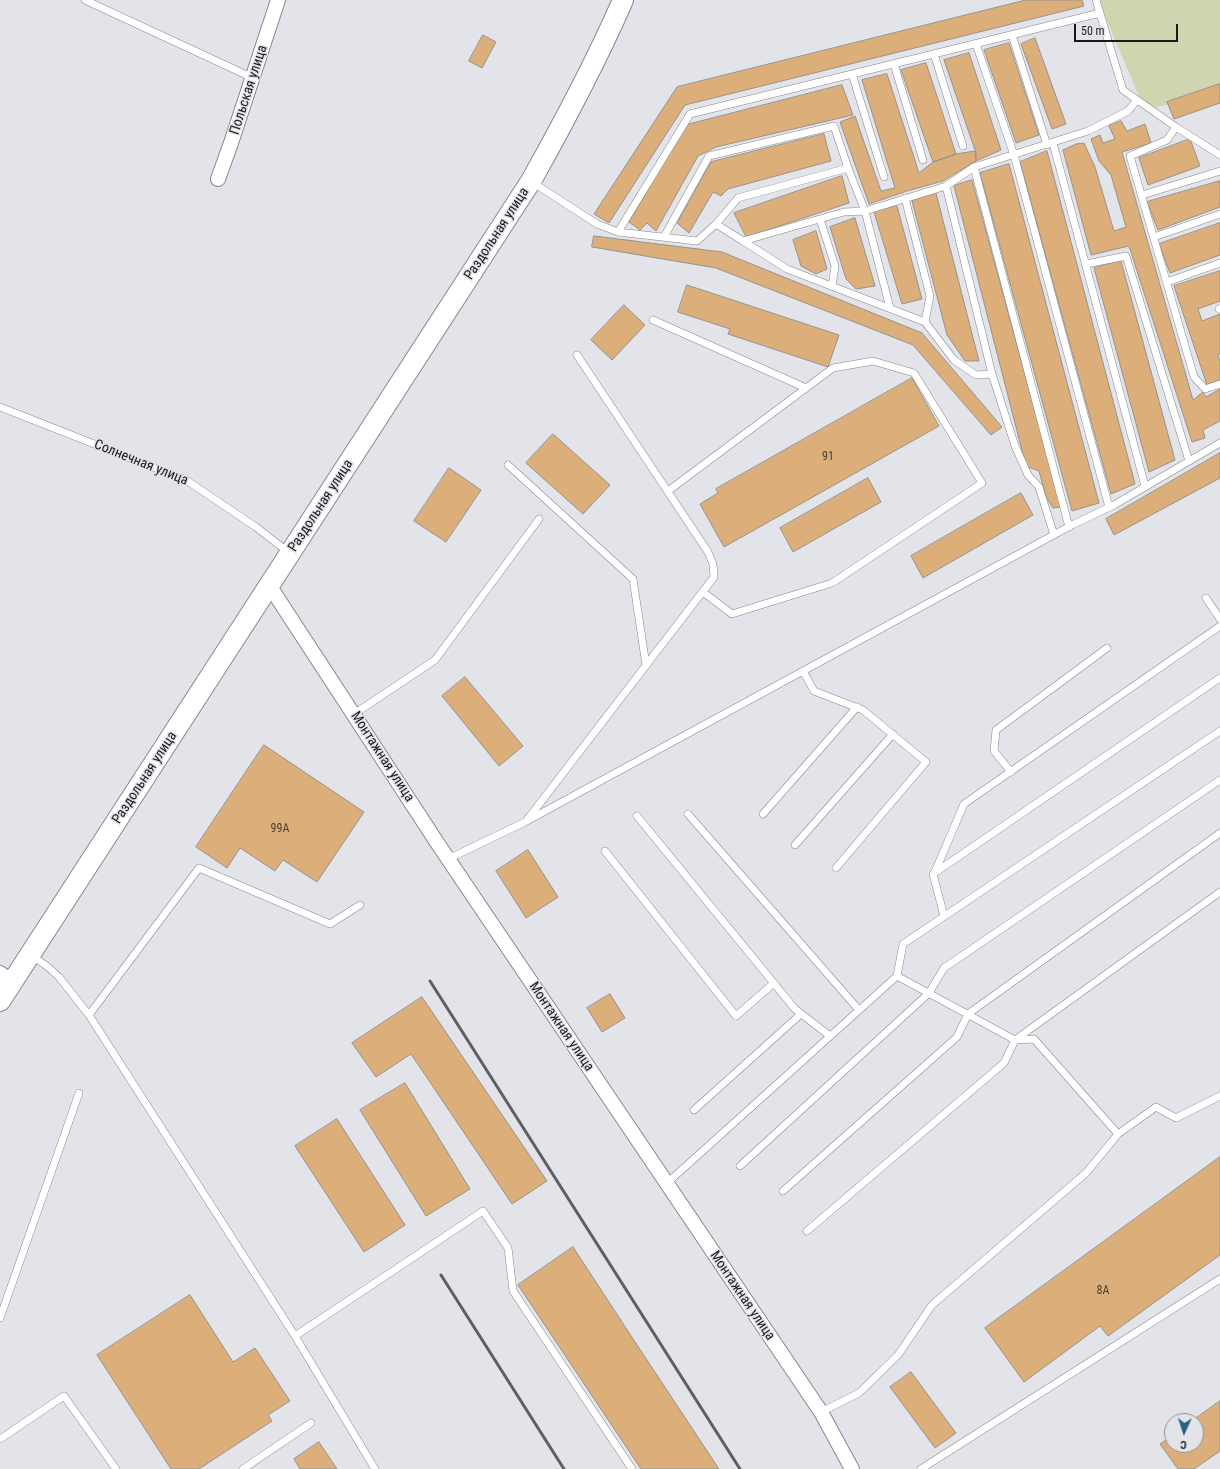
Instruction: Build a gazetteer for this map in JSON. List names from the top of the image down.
{
  "streets": {
    "main road": ["Раздольная улица"],
    "street": ["Польская улица", "Монтажная улица"],
    "lane": ["Солнечная улица"]
  },
  "crossings": [
    ["Раздольная улица", "Солнечная улица"],
    ["Раздольная улица", "Монтажная улица"]
  ],
  "house_numbers": ["91", "99А", "8А"],
  "scale_bar": "50 m",
  "north": "bottom"
}
